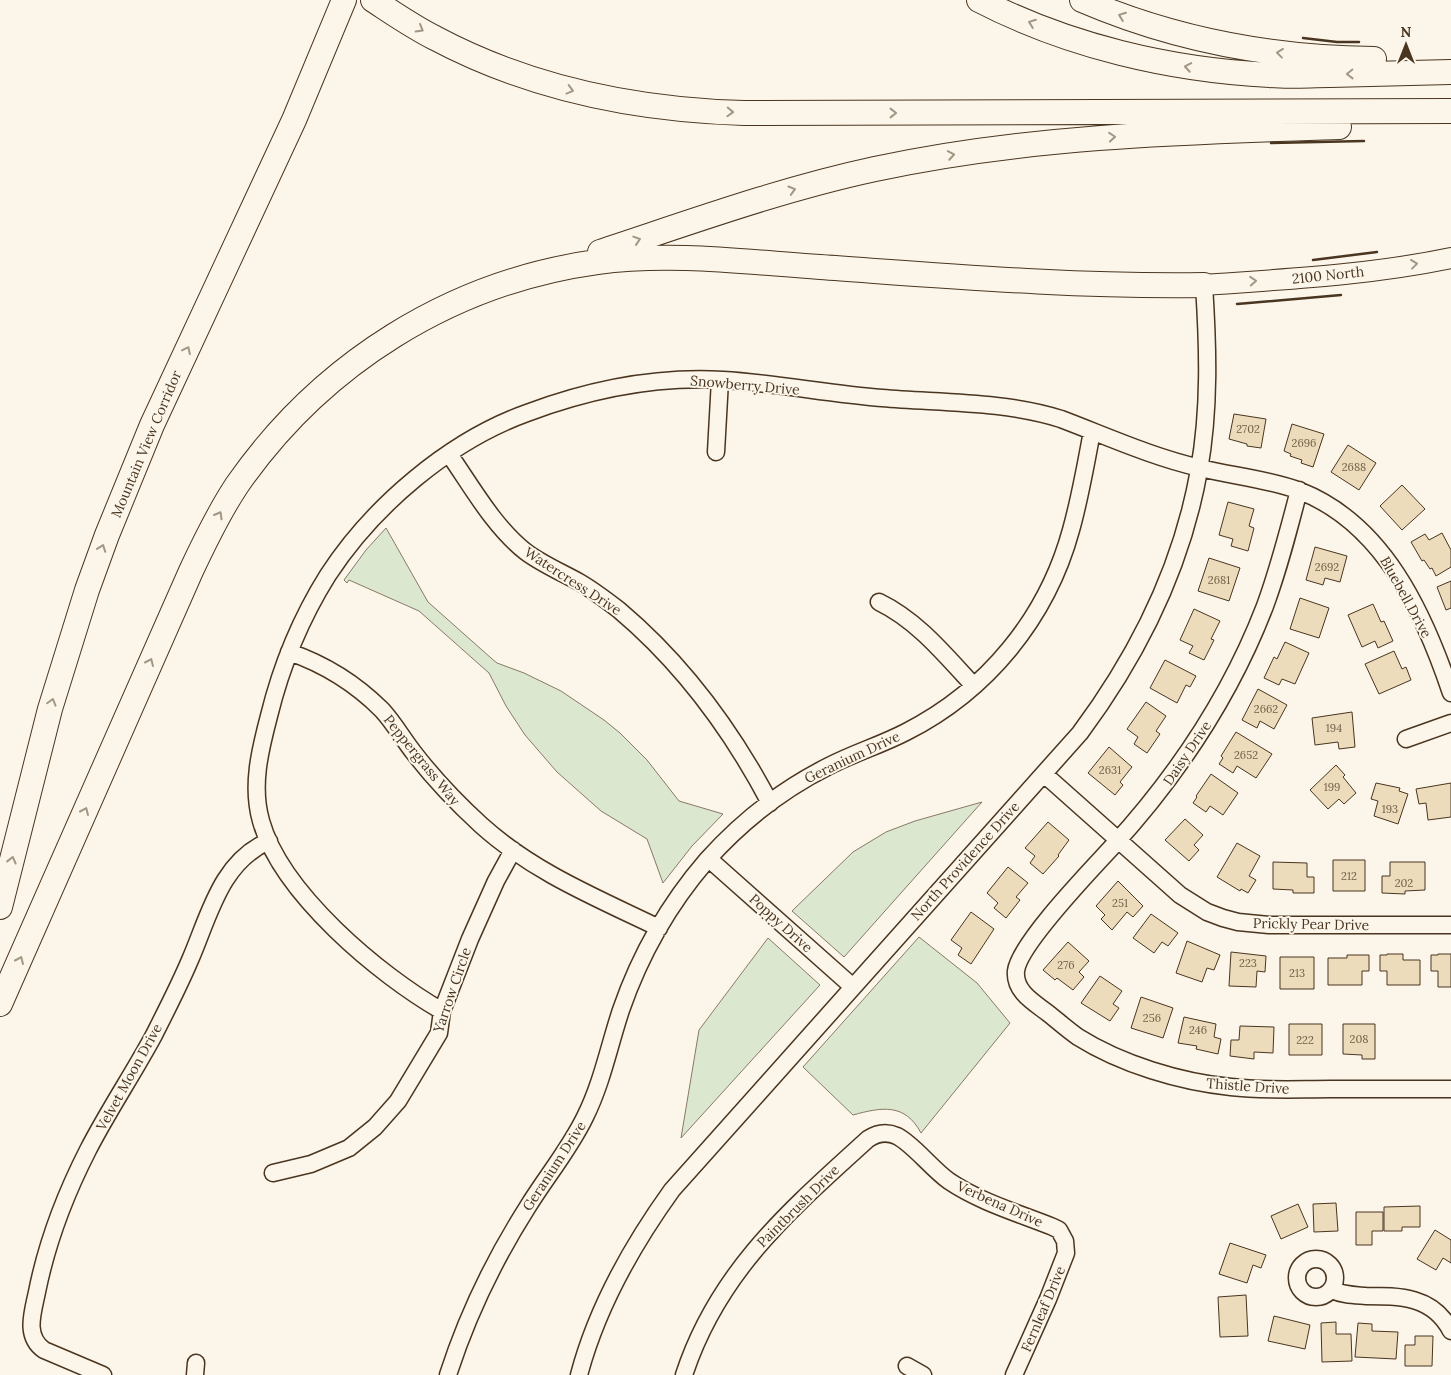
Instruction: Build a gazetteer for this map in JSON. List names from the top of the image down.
{
  "streets": {
    "highway": ["Mountain View Corridor"],
    "main road": ["2100 North"],
    "street": [
      "Snowberry Drive",
      "Watercress Drive",
      "Bluebell Drive",
      "Daisy Drive",
      "Geranium Drive",
      "Peppergrass Way",
      "North Providence Drive",
      "Poppy Drive",
      "Prickly Pear Drive",
      "Yarrow Circle",
      "Velvet Moon Drive",
      "Thistle Drive",
      "Verbena Drive",
      "Paintbrush Drive",
      "Fernleaf Drive"
    ]
  },
  "crossings": [
    ["2100 North", "North Providence Drive"],
    ["Snowberry Drive", "Watercress Drive"],
    ["Snowberry Drive", "Bluebell Drive"],
    ["Snowberry Drive", "Geranium Drive"],
    ["Snowberry Drive", "Peppergrass Way"],
    ["Snowberry Drive", "North Providence Drive"],
    ["Snowberry Drive", "Yarrow Circle"],
    ["Snowberry Drive", "Velvet Moon Drive"],
    ["Watercress Drive", "Geranium Drive"],
    ["Bluebell Drive", "Daisy Drive"],
    ["Bluebell Drive", "North Providence Drive"],
    ["Daisy Drive", "Prickly Pear Drive"],
    ["Daisy Drive", "Thistle Drive"],
    ["Geranium Drive", "Peppergrass Way"],
    ["Geranium Drive", "Poppy Drive"],
    ["Peppergrass Way", "Yarrow Circle"],
    ["North Providence Drive", "Poppy Drive"],
    ["North Providence Drive", "Prickly Pear Drive"],
    ["Verbena Drive", "Paintbrush Drive"],
    ["Verbena Drive", "Fernleaf Drive"]
  ],
  "one_way": ["2100 North"],
  "house_numbers": [
    "2702",
    "2696",
    "2688",
    "2692",
    "2681",
    "2662",
    "194",
    "2652",
    "2631",
    "199",
    "193",
    "212",
    "202",
    "251",
    "223",
    "276",
    "213",
    "256",
    "246",
    "208",
    "222"
  ],
  "north": "top"
}
